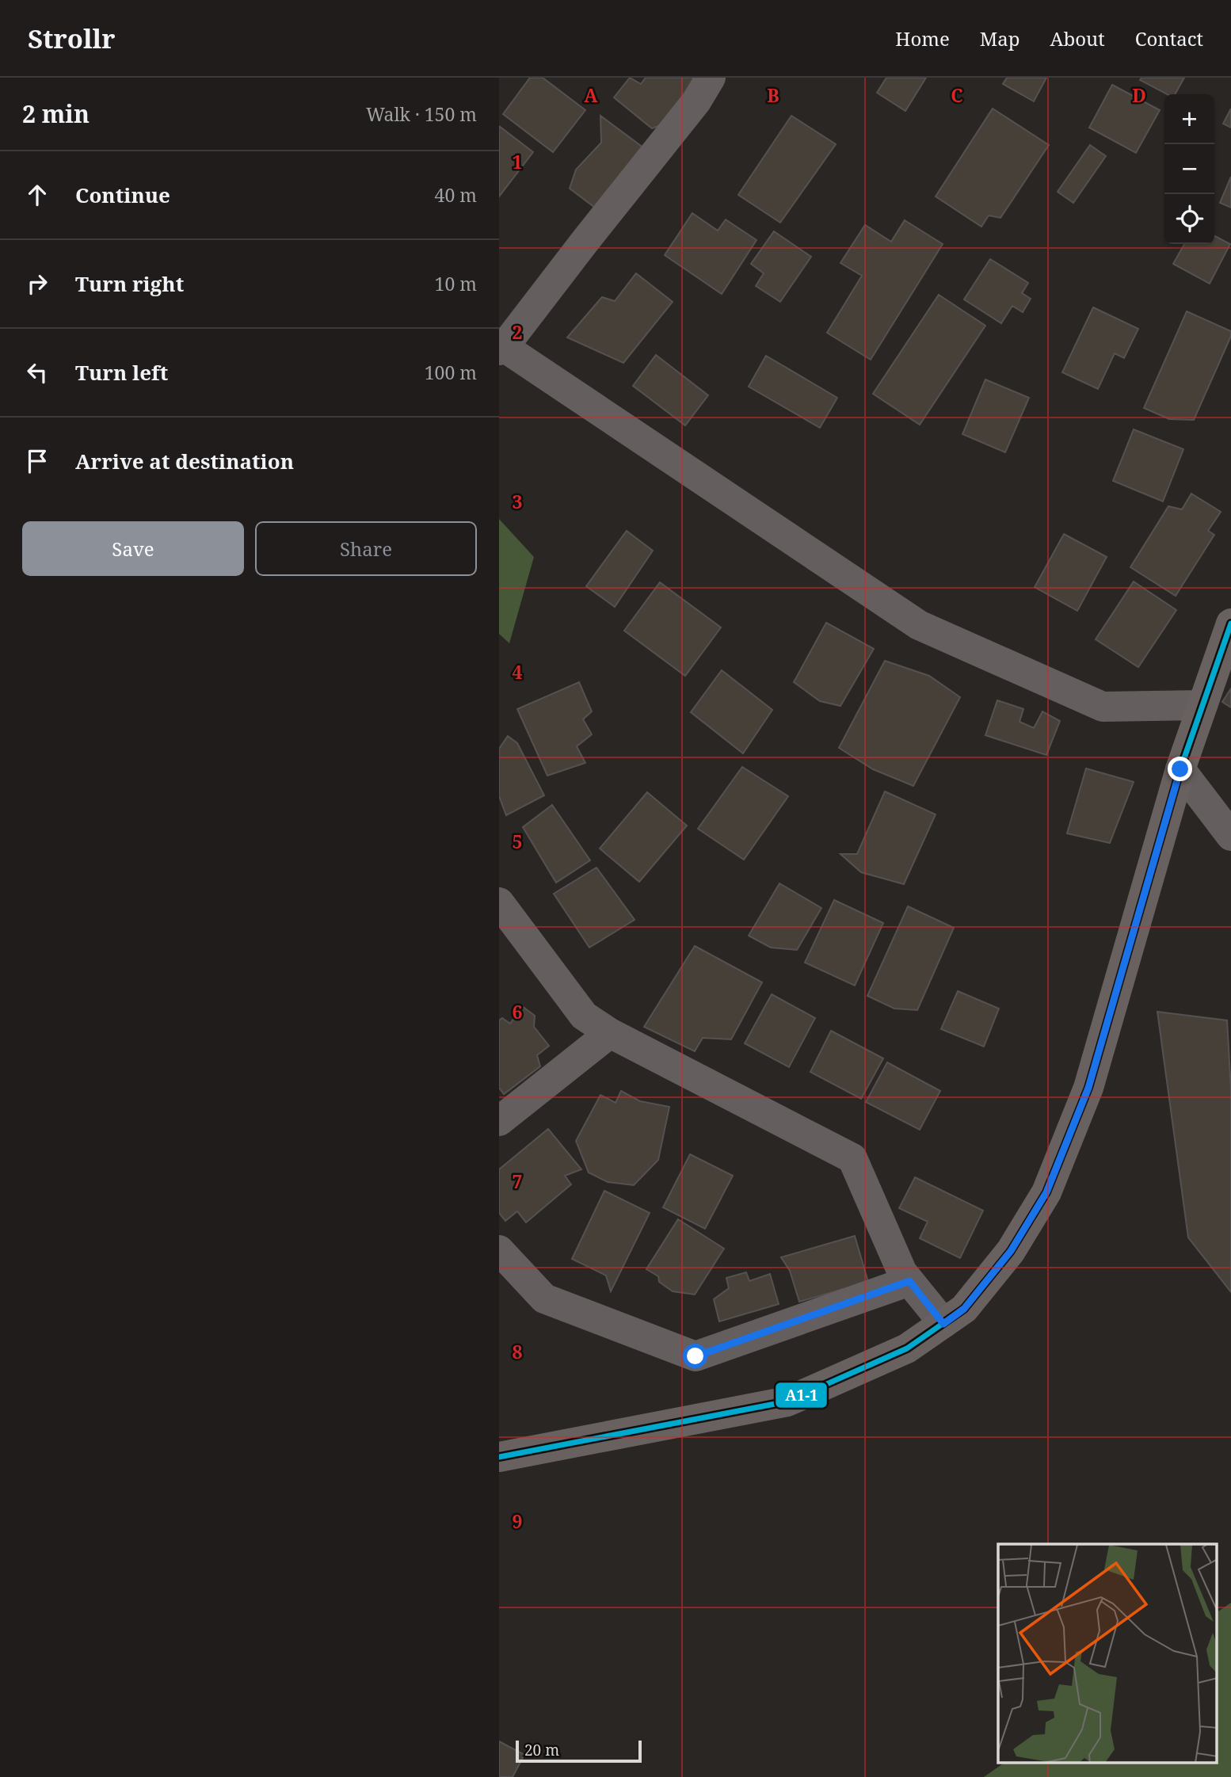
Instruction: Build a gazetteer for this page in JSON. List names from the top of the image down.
{
  "lines": ["transit line A1-1"],
  "scale_bar": "20 m",
  "page": {
    "header": "Strollr",
    "nav": [
      "Home",
      "Map",
      "About",
      "Contact"
    ],
    "heading": ["2 min", "Walk · 150 m"],
    "map_buttons": ["+", "−"],
    "list": [
      ["Continue", "40 m"],
      ["Turn right", "10 m"],
      ["Turn left", "100 m"],
      "Arrive at destination"
    ],
    "buttons": ["Save", "Share"],
    "scale": "20 m"
  },
  "grid": {
    "columns": [
      "A",
      "B",
      "C",
      "D"
    ],
    "rows": [
      "1",
      "2",
      "3",
      "4",
      "5",
      "6",
      "7",
      "8",
      "9"
    ]
  }
}
